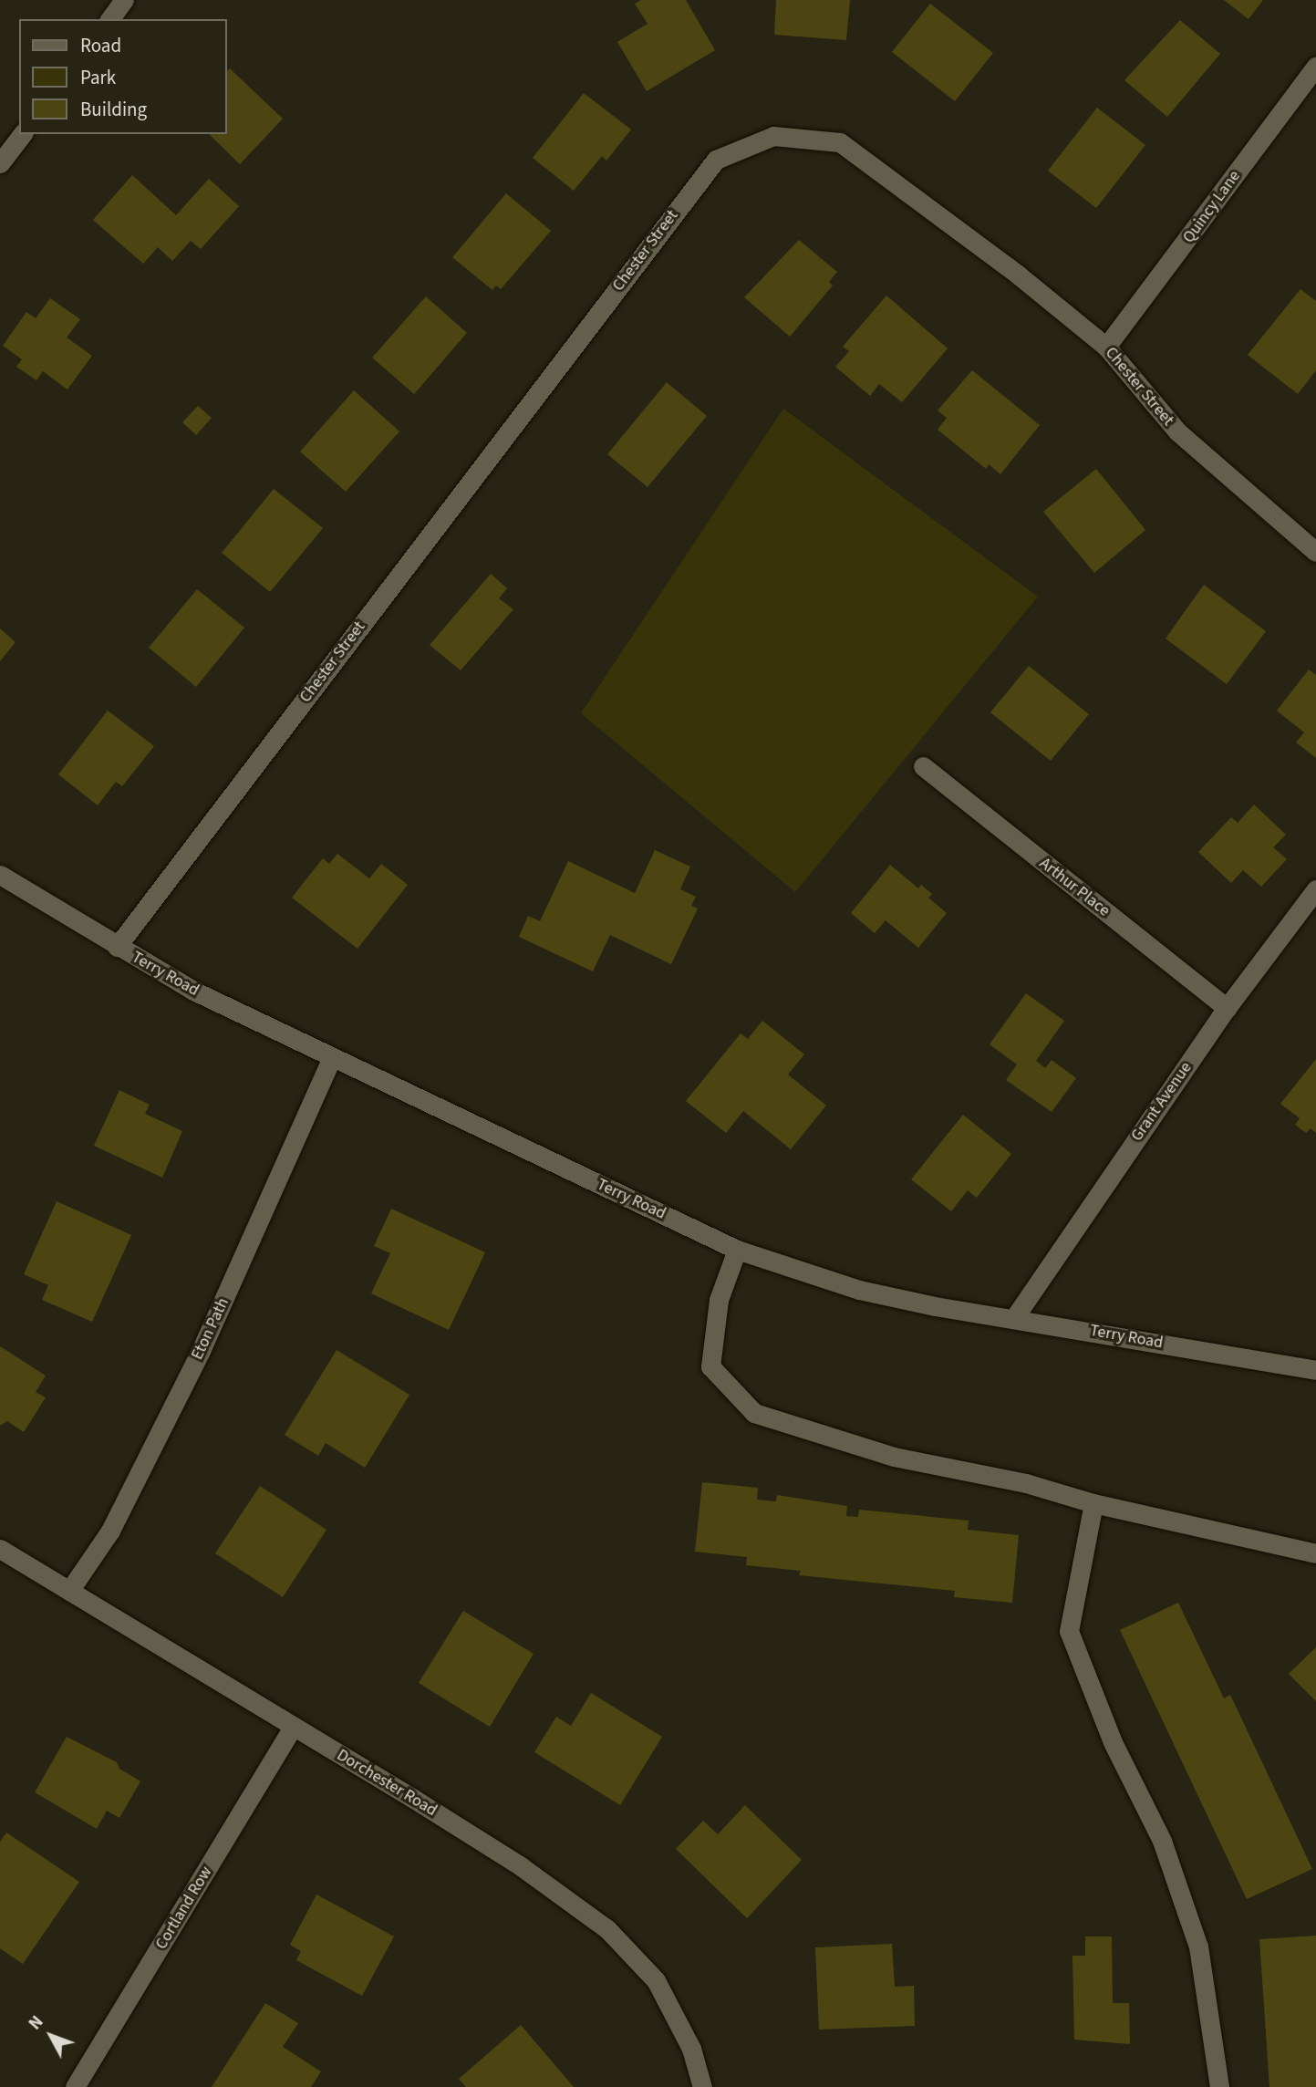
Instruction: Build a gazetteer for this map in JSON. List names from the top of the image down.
{
  "streets": {
    "street": [
      "Quincy Lane",
      "Chester Street",
      "Arthur Place",
      "Terry Road",
      "Grant Avenue",
      "Eton Path",
      "Dorchester Road",
      "Cortland Row"
    ]
  },
  "crossings": [
    ["Quincy Lane", "Chester Street"],
    ["Chester Street", "Terry Road"],
    ["Arthur Place", "Grant Avenue"],
    ["Terry Road", "Grant Avenue"],
    ["Terry Road", "Eton Path"],
    ["Eton Path", "Dorchester Road"],
    ["Dorchester Road", "Cortland Row"]
  ],
  "legend": ["Road", "Park", "Building"],
  "north": "top left"
}
